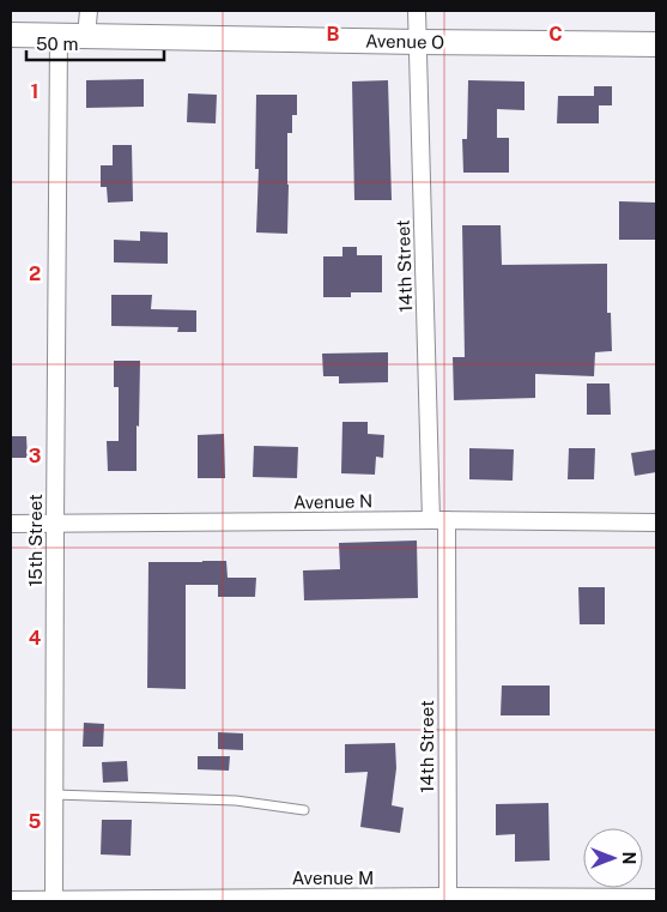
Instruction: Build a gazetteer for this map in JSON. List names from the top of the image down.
{
  "streets": {
    "street": [
      "Avenue O",
      "14th Street",
      "Avenue N",
      "15th Street",
      "Avenue M"
    ]
  },
  "crossings": [
    ["Avenue O", "14th Street"],
    ["Avenue O", "15th Street"],
    ["14th Street", "Avenue N"],
    ["14th Street", "Avenue M"],
    ["Avenue N", "15th Street"],
    ["15th Street", "Avenue M"]
  ],
  "scale_bar": "50 m",
  "north": "right",
  "grid": {
    "columns": ["B", "C"],
    "rows": [
      "1",
      "2",
      "3",
      "4",
      "5"
    ]
  }
}
